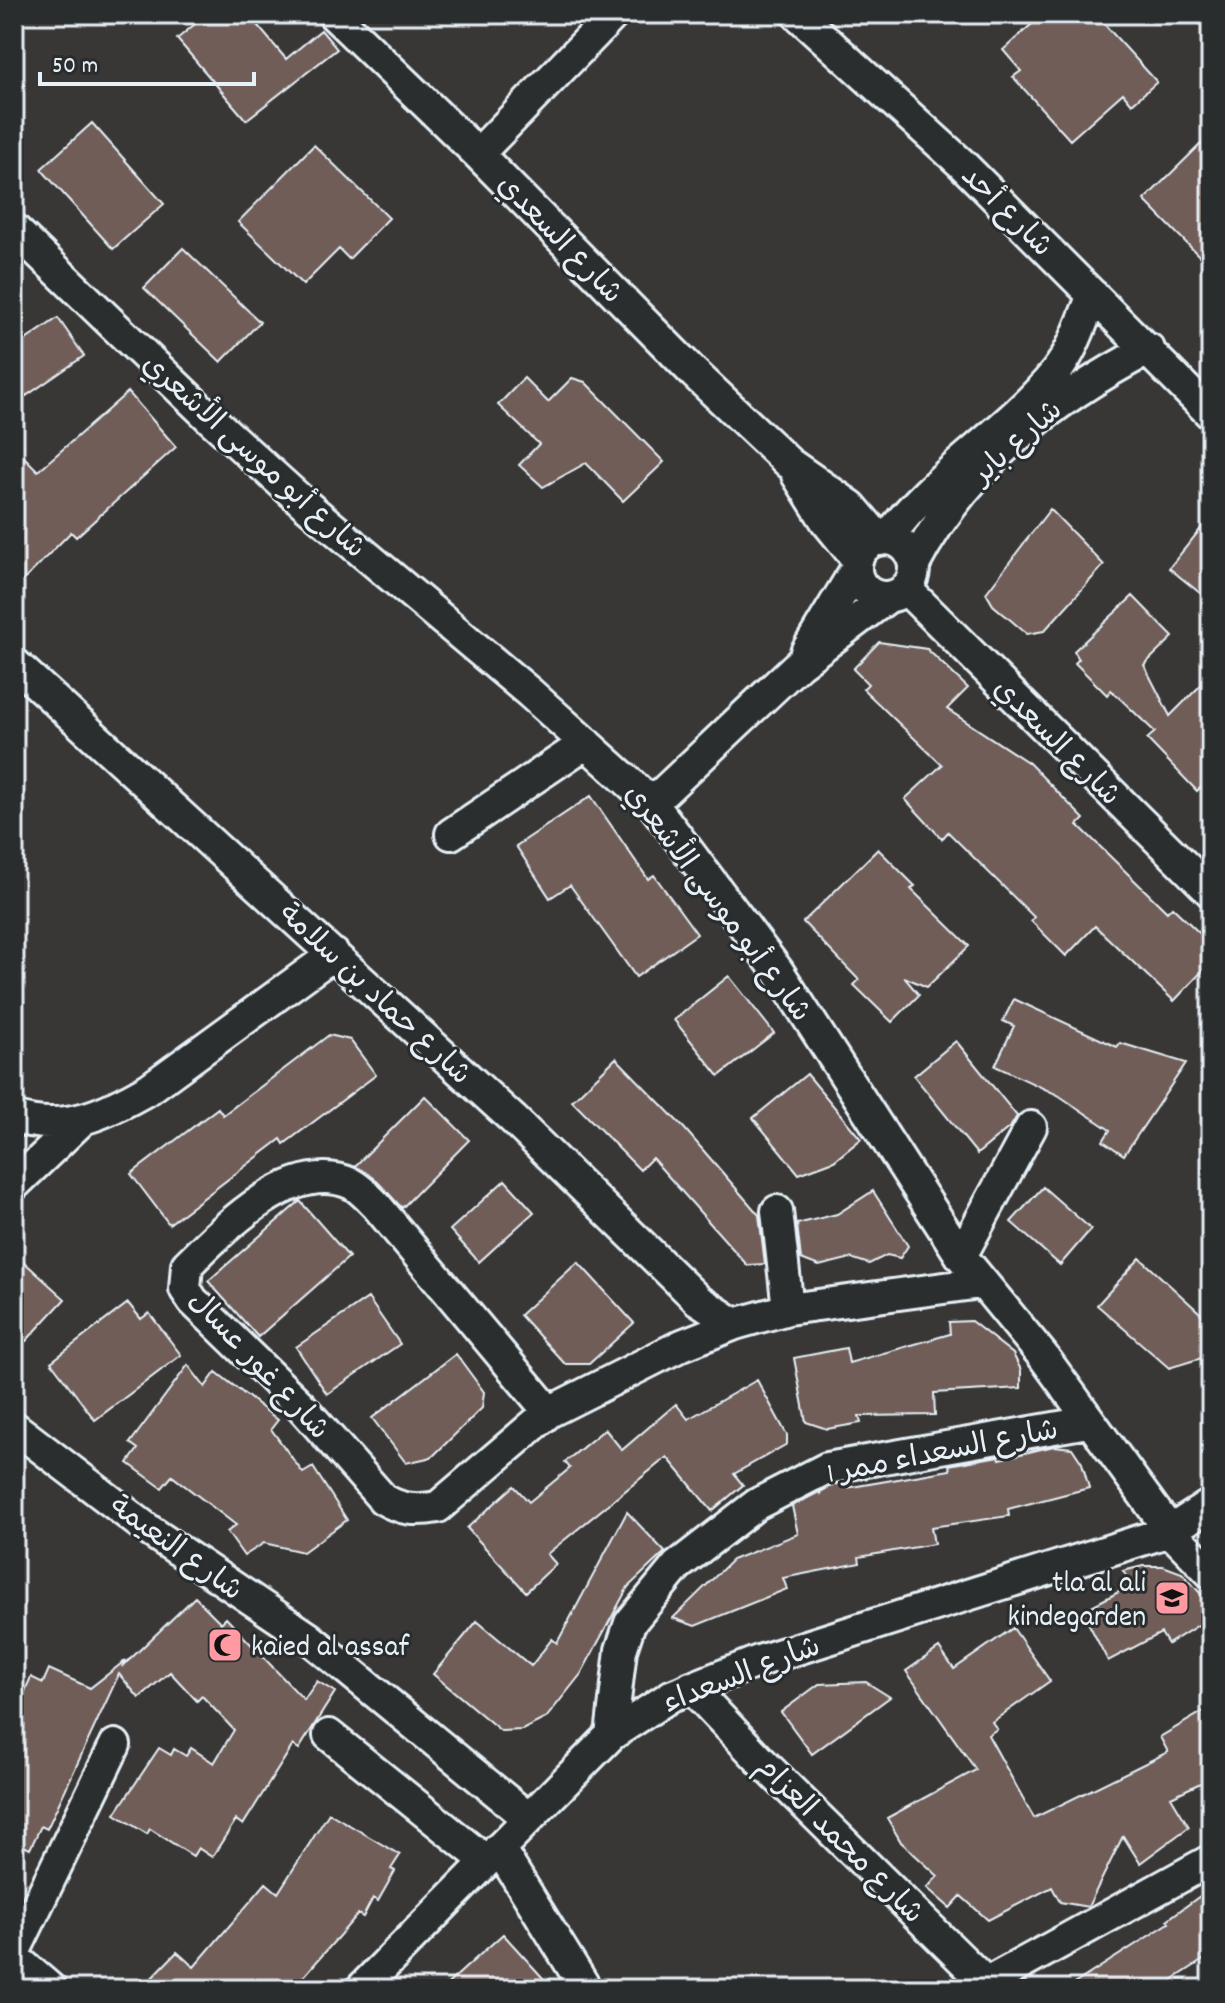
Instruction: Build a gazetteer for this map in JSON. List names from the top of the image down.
{
  "streets": {
    "street": [
      "شارع أحد",
      "شارع السعدي",
      "شارع باير",
      "شارع أبو موسى الأشعري",
      "شارع حماد بن سلامة",
      "شارع غور عسال",
      "شارع السعداء ممر 1",
      "شارع النعيمة",
      "شارع السعداء",
      "شارع محمد العزام"
    ]
  },
  "crossings": [
    ["شارع أحد", "شارع باير"],
    ["شارع السعدي", "شارع باير"],
    ["شارع باير", "شارع أبو موسى الأشعري"],
    ["شارع أبو موسى الأشعري", "شارع غور عسال"],
    ["شارع أبو موسى الأشعري", "شارع السعداء ممر 1"],
    ["شارع أبو موسى الأشعري", "شارع السعداء"],
    ["شارع حماد بن سلامة", "شارع غور عسال"],
    ["شارع السعداء ممر 1", "شارع السعداء"],
    ["شارع النعيمة", "شارع السعداء"],
    ["شارع السعداء", "شارع محمد العزام"]
  ],
  "places": {
    "school or university": ["tla al ali kindegarden"],
    "mosque": ["kaied al assaf"]
  },
  "scale_bar": "50 m"
}
